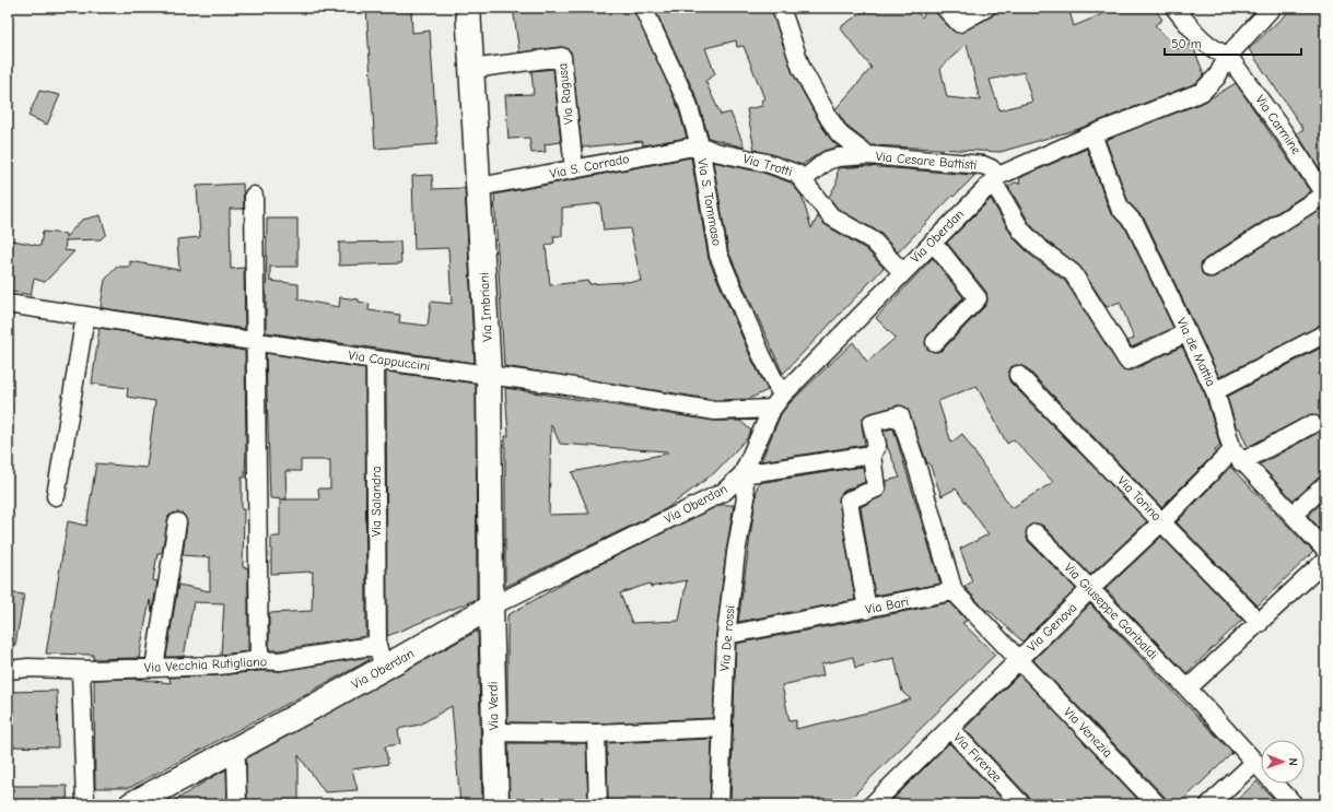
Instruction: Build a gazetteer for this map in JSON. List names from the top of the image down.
{
  "streets": {
    "street": [
      "Via Ragusa",
      "Via Carmine",
      "Via Cesare Battisti",
      "Via Trotti",
      "Via S. Corrado",
      "Via S. Tommaso",
      "Via Oberdan",
      "Via Imbriani",
      "Via de Mattia",
      "Via Cappuccini",
      "Via Torino",
      "Via Salandra",
      "Via Bari",
      "Via Giuseppe Garibaldi",
      "Via Genova",
      "Via De rossi",
      "Via Vecchia Rutigliano",
      "Via Verdi",
      "Via Venezia",
      "Via Firenze"
    ]
  },
  "crossings": [
    ["Via Ragusa", "Via S. Corrado"],
    ["Via Ragusa", "Via Imbriani"],
    ["Via Carmine", "Via Oberdan"],
    ["Via Cesare Battisti", "Via Oberdan"],
    ["Via Trotti", "Via S. Corrado"],
    ["Via Trotti", "Via S. Tommaso"],
    ["Via Trotti", "Via Oberdan"],
    ["Via S. Corrado", "Via S. Tommaso"],
    ["Via S. Corrado", "Via Imbriani"],
    ["Via S. Tommaso", "Via Oberdan"],
    ["Via S. Tommaso", "Via Cappuccini"],
    ["Via Oberdan", "Via Imbriani"],
    ["Via Oberdan", "Via de Mattia"],
    ["Via Oberdan", "Via Cappuccini"],
    ["Via Oberdan", "Via De rossi"],
    ["Via Oberdan", "Via Verdi"],
    ["Via Imbriani", "Via Cappuccini"],
    ["Via Imbriani", "Via Verdi"],
    ["Via de Mattia", "Via Genova"],
    ["Via Cappuccini", "Via Salandra"],
    ["Via Torino", "Via Genova"],
    ["Via Salandra", "Via Vecchia Rutigliano"],
    ["Via Bari", "Via De rossi"],
    ["Via Giuseppe Garibaldi", "Via Genova"],
    ["Via Genova", "Via Venezia"],
    ["Via Genova", "Via Firenze"]
  ],
  "scale_bar": "50 m",
  "north": "right"
}
